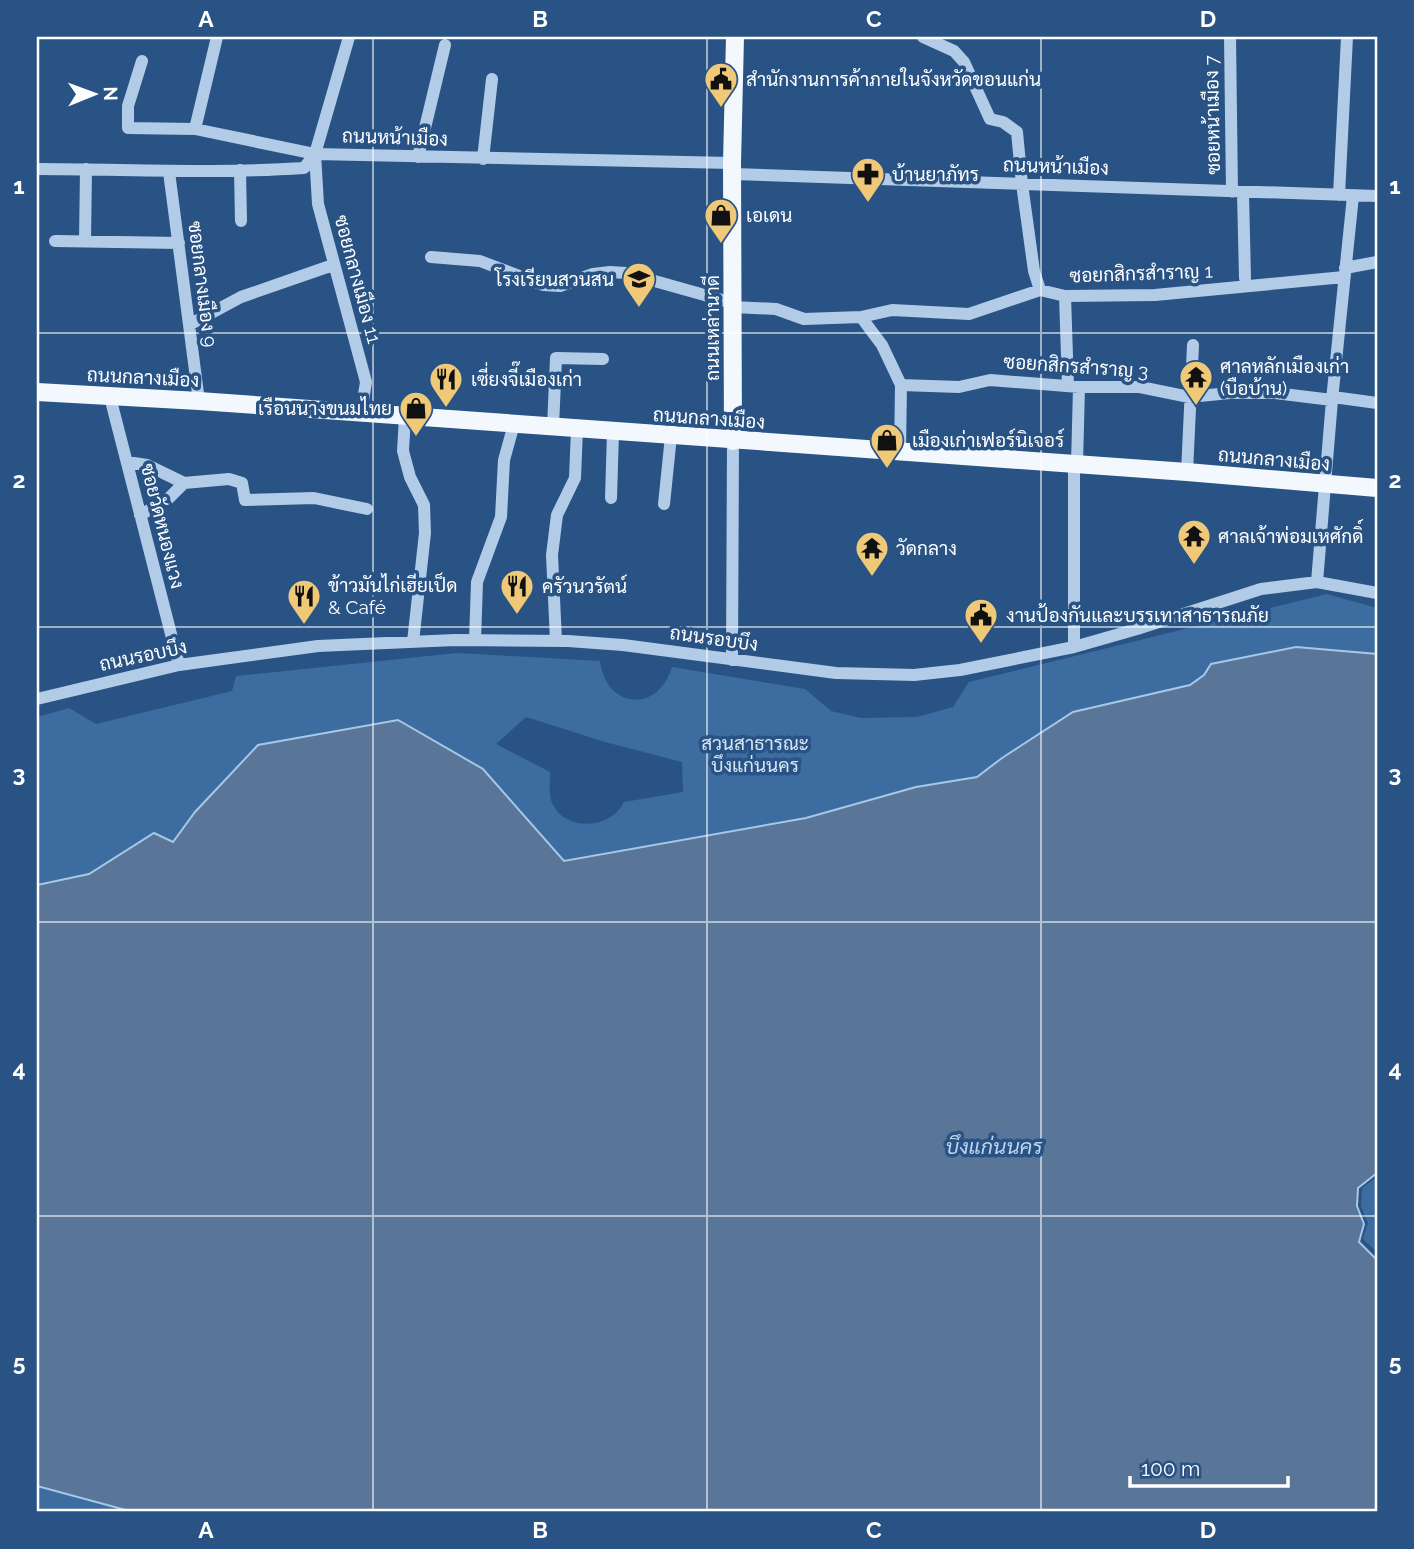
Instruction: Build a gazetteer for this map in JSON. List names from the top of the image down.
{
  "streets": {
    "main road": ["ถนนเหล่านาดี", "ถนนกลางเมือง"],
    "street": [
      "ซอยหน้าเมือง 7",
      "ถนนหน้าเมือง",
      "ซอยกสิกรสำราญ 1",
      "ซอยกลางเมือง 11",
      "ซอยกลางเมือง 9",
      "ซอยกสิกรสำราญ 3",
      "ซอยวัดหนองแวง",
      "ถนนรอบบึง"
    ]
  },
  "crossings": [
    ["ซอยหน้าเมือง 7", "ถนนหน้าเมือง"],
    ["ถนนหน้าเมือง", "ซอยกลางเมือง 11"],
    ["ถนนหน้าเมือง", "ถนนเหล่านาดี"],
    ["ซอยกลางเมือง 11", "ถนนกลางเมือง"],
    ["ซอยกลางเมือง 9", "ถนนกลางเมือง"],
    ["ถนนเหล่านาดี", "ถนนกลางเมือง"],
    ["ถนนเหล่านาดี", "ถนนรอบบึง"],
    ["ถนนกลางเมือง", "ซอยวัดหนองแวง"],
    ["ซอยวัดหนองแวง", "ถนนรอบบึง"]
  ],
  "water": ["บึงแก่นนคร"],
  "parks": ["สวนสาธารณะ บึงแก่นนคร"],
  "places": {
    "public building": ["สำนักงานการค้าภายในจังหวัดขอนแก่น", "งานป้องกันและบรรเทาสาธารณภัย"],
    "pharmacy": ["บ้านยาภัทร"],
    "shop": ["เอเดน", "เรือนนางขนมไทย", "เมืองเก่าเฟอร์นิเจอร์"],
    "school or university": ["โรงเรียนสวนสน"],
    "temple": ["ศาลหลักเมืองเก่า (บือบ้าน)", "ศาลเจ้าพ่อมเหศักดิ์", "วัดกลาง"],
    "restaurant": ["เซี่ยงจี๊เมืองเก่า", "ครัวนวรัตน์", "ข้าวมันไก่เฮียเป็ด & Café"]
  },
  "scale_bar": "100 m",
  "north": "right",
  "grid": {
    "columns": [
      "A",
      "B",
      "C",
      "D"
    ],
    "rows": [
      "1",
      "2",
      "3",
      "4",
      "5"
    ]
  }
}
